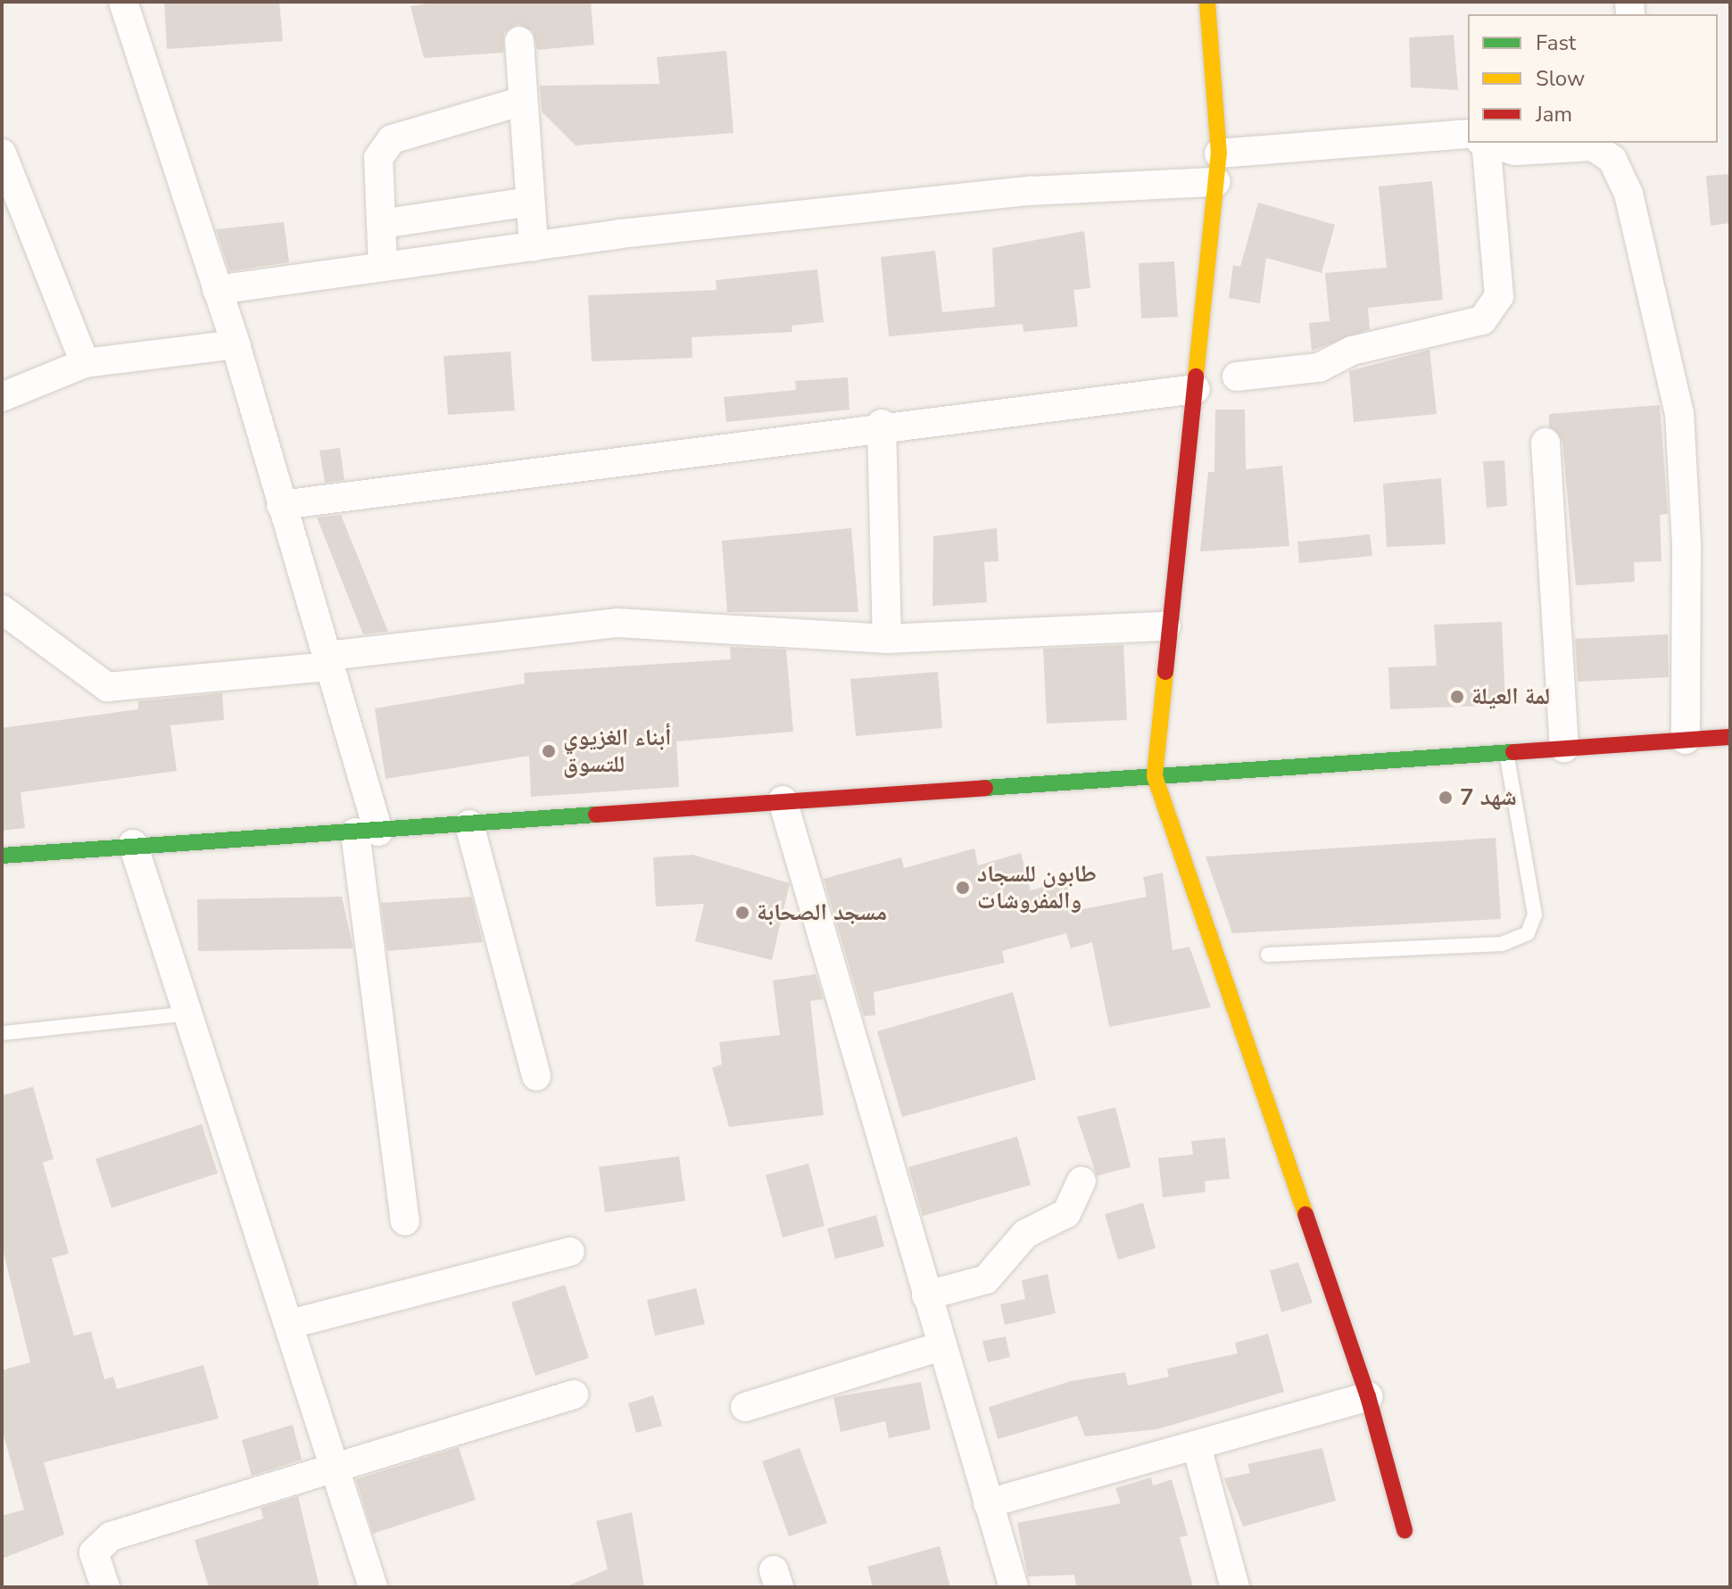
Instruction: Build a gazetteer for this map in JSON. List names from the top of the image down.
{
  "places": [
    "لمة العيلة",
    "أبناء الغزيوي للتسوق",
    "شهد 7",
    "طابون للسجاد والمفروشات",
    "مسجد الصحابة"
  ],
  "legend": ["Fast", "Slow", "Jam"]
}
